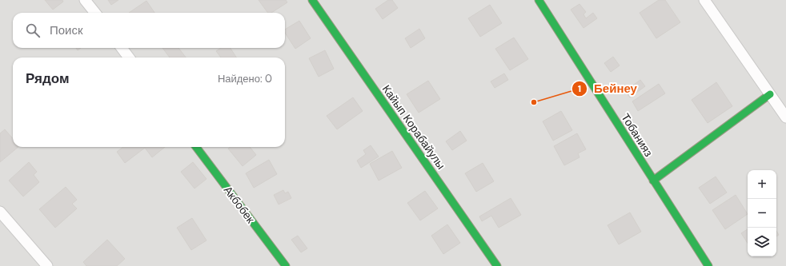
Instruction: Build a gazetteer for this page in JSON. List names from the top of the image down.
{
  "streets": {
    "street": ["Кайып Корабайулы", "Тобанияз", "Акбобек"]
  },
  "places": ["Бейнеу"],
  "page": {
    "search": "Поиск",
    "heading": ["Рядом", "Найдено: 0"],
    "map_buttons": ["+", "−"]
  }
}
